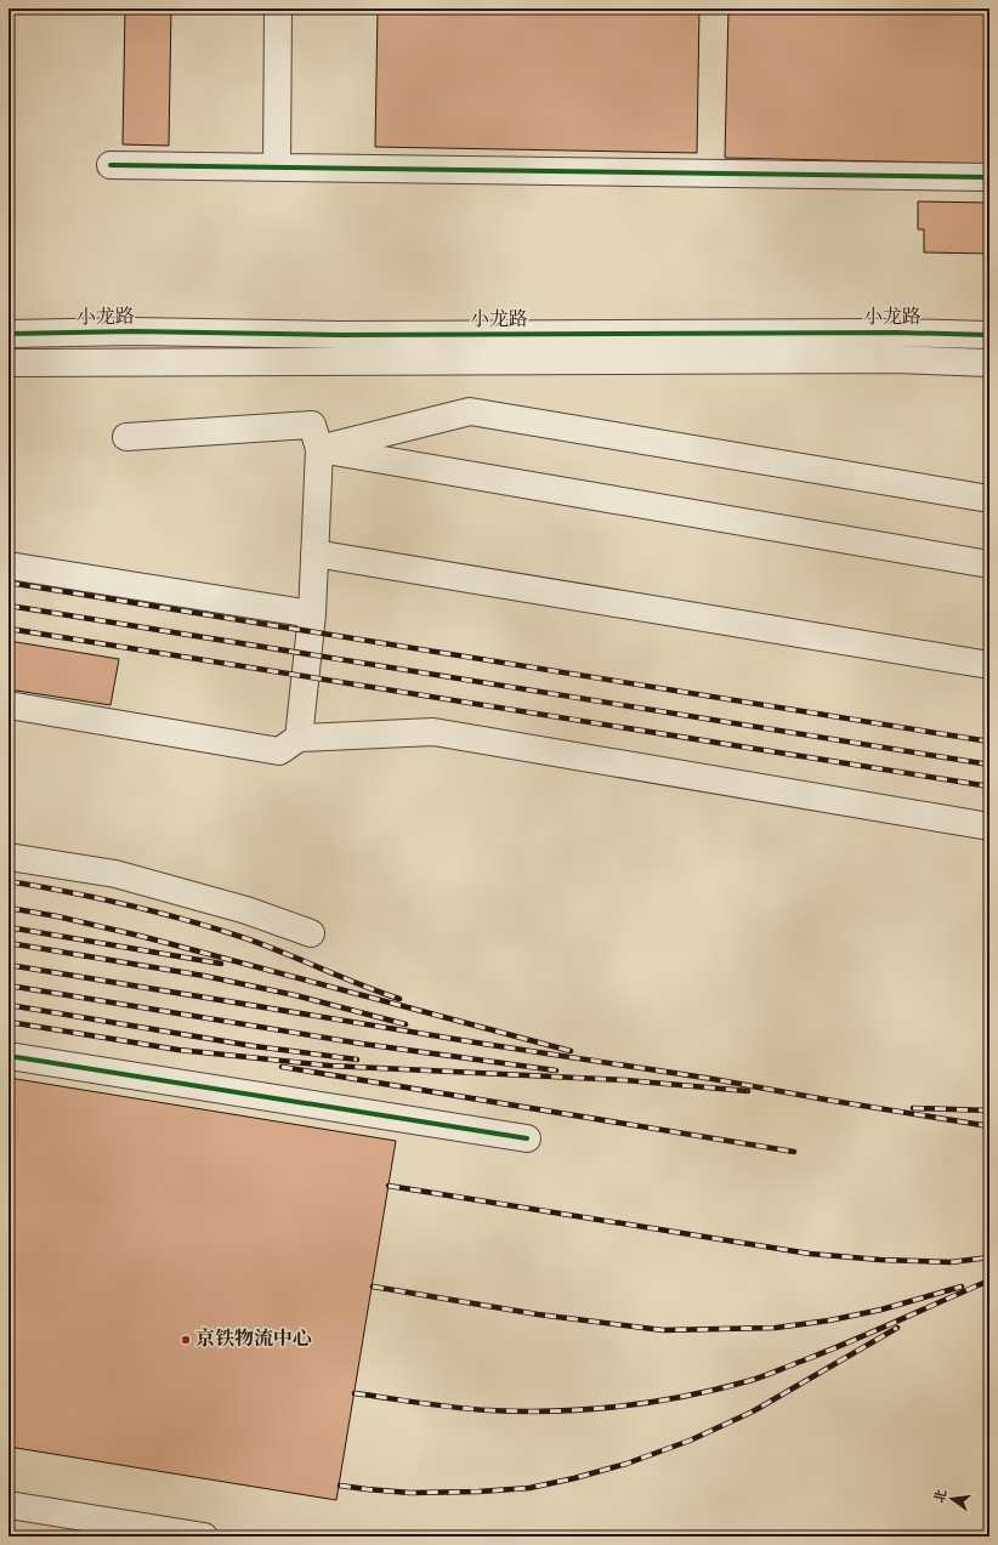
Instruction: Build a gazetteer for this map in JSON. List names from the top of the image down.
{
  "streets": {
    "street": ["小龙路"]
  },
  "places": ["京铁物流中心"],
  "north": "left"
}
